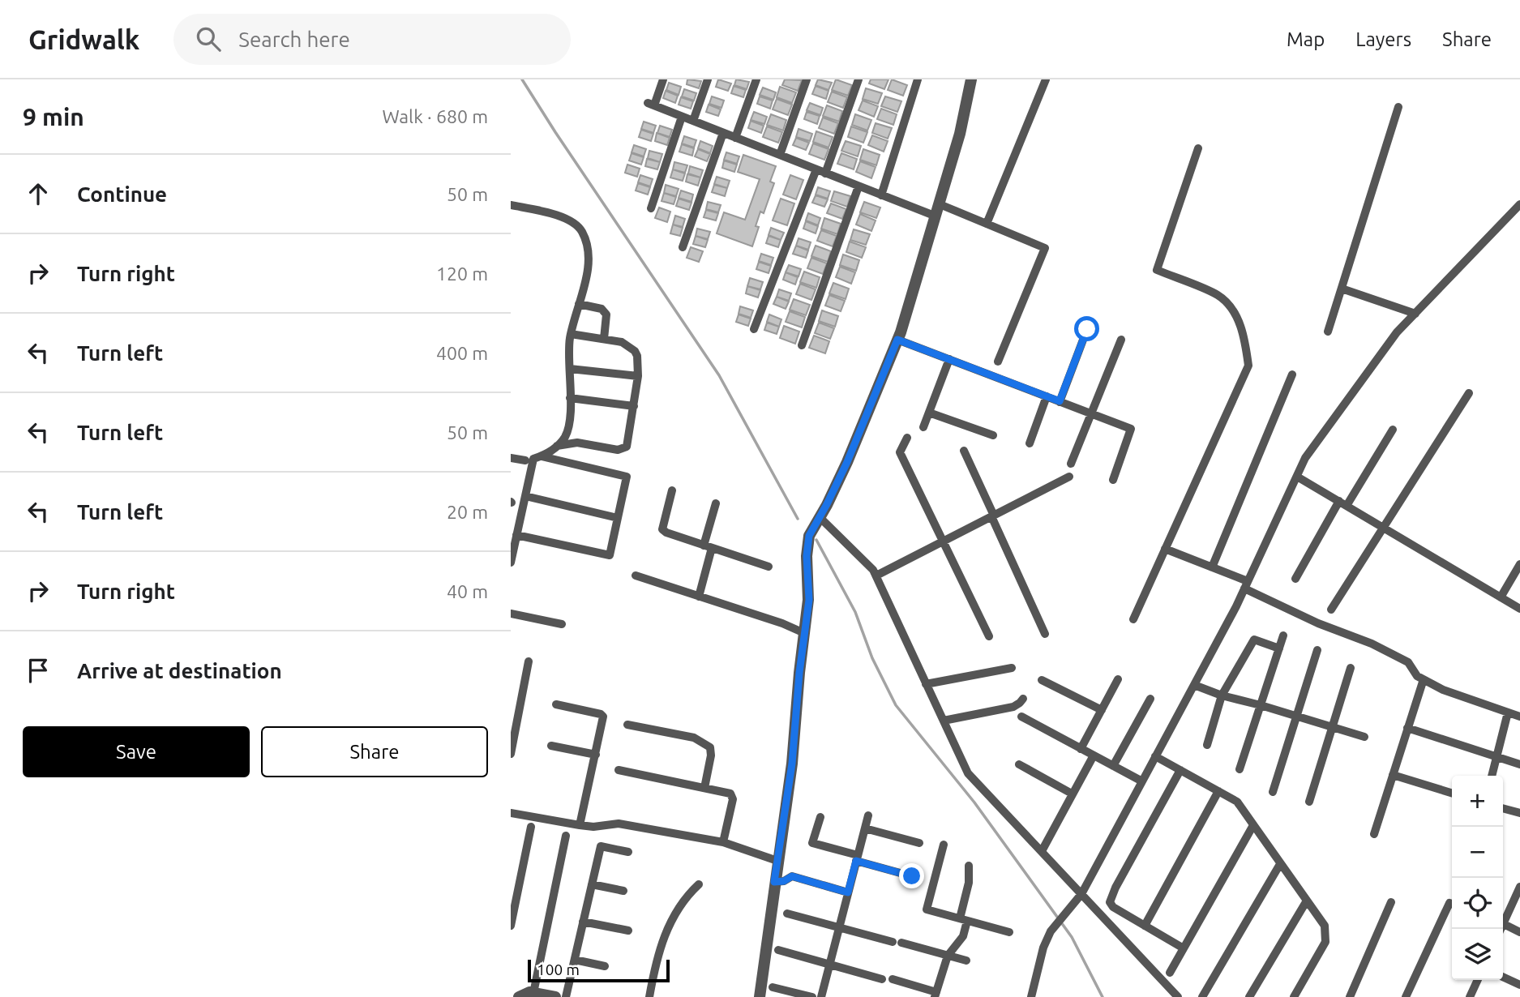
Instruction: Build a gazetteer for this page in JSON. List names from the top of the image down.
{
  "scale_bar": "100 m",
  "page": {
    "header": "Gridwalk",
    "search": "Search here",
    "nav": ["Map", "Layers", "Share"],
    "heading": ["9 min", "Walk · 680 m"],
    "list": [
      ["Continue", "50 m"],
      ["Turn right", "120 m"],
      ["Turn left", "400 m"],
      ["Turn left", "50 m"],
      ["Turn left", "20 m"],
      ["Turn right", "40 m"],
      "Arrive at destination"
    ],
    "buttons": ["Save", "Share"],
    "map_buttons": ["+", "−"],
    "scale": "100 m"
  }
}
